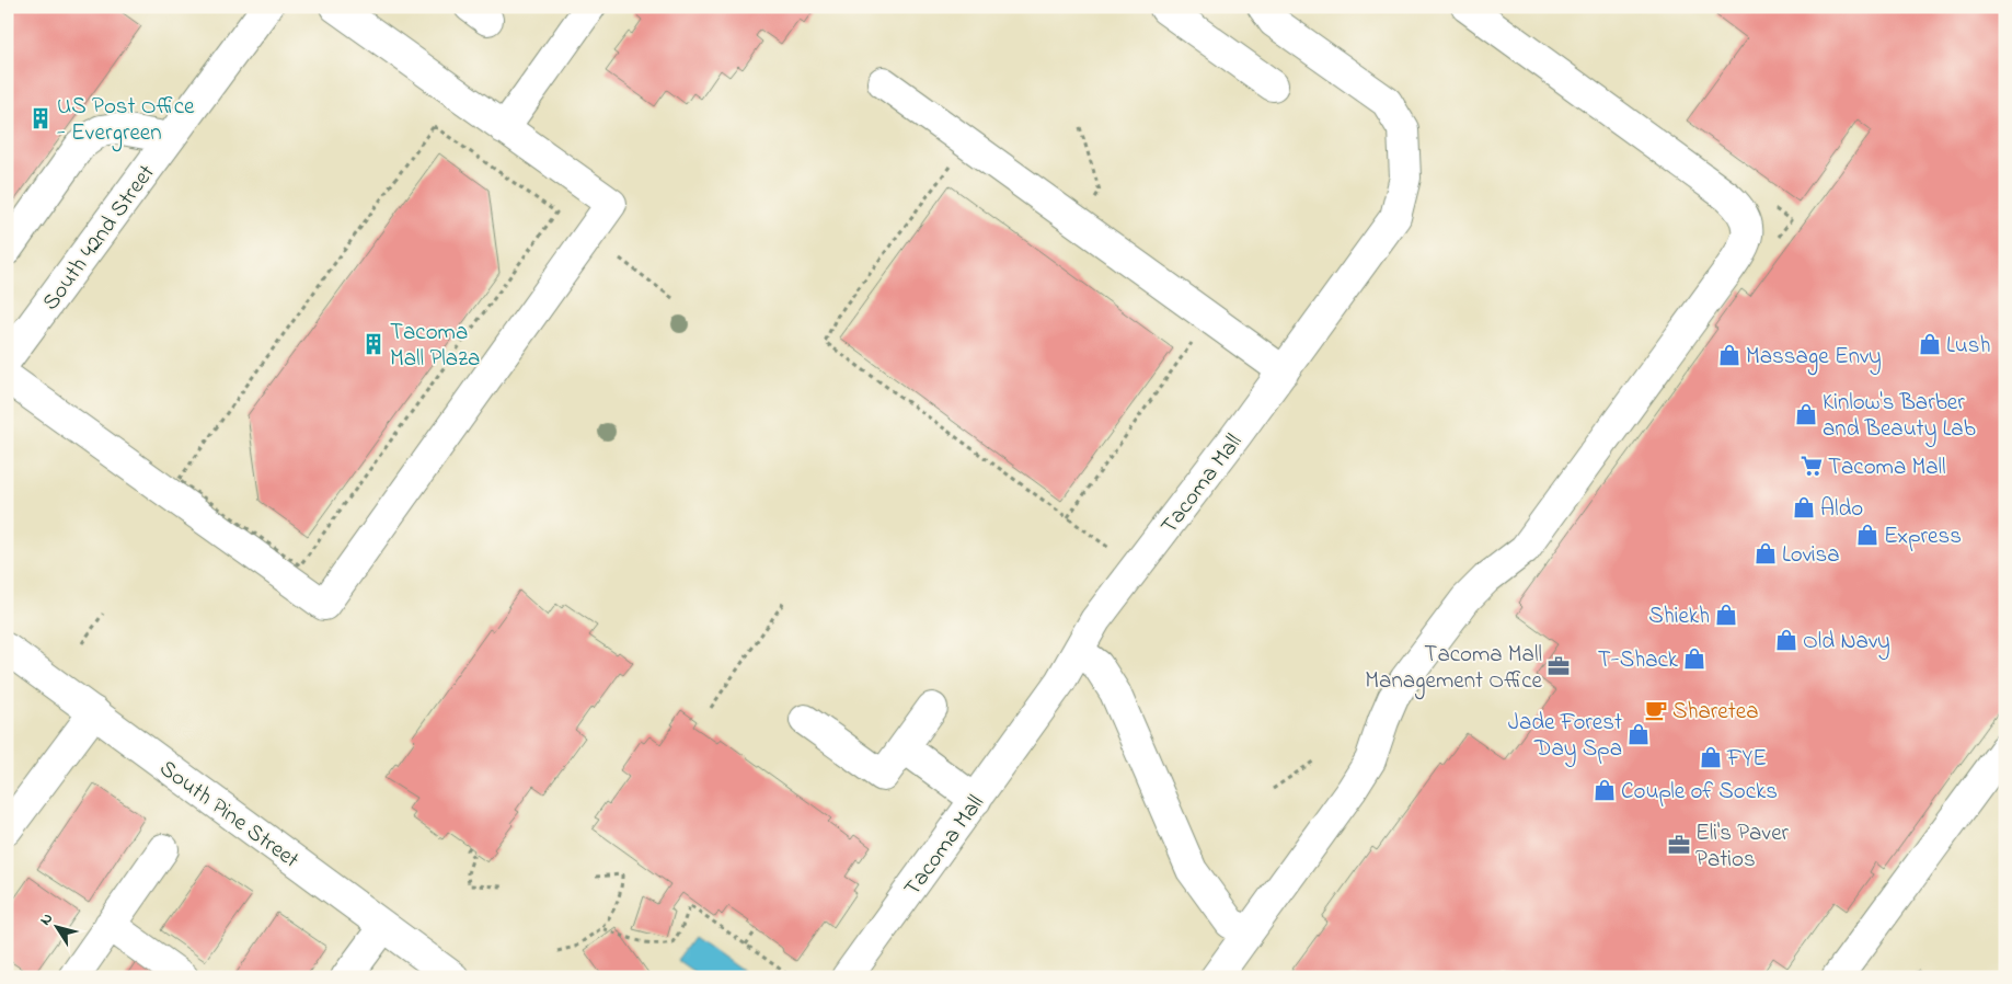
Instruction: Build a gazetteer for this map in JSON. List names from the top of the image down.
{
  "streets": {
    "street": ["South 42nd Street", "Tacoma Mall", "South Pine Street"]
  },
  "places": {
    "building": ["US Post Office - Evergreen", "Tacoma Mall Plaza"],
    "shop": [
      "Lush",
      "Massage Envy",
      "Kinlow's Barber and Beauty Lab",
      "Aldo",
      "Express",
      "Lovisa",
      "Shiekh",
      "Old Navy",
      "T-Shack",
      "Jade Forest Day Spa",
      "FYE",
      "Couple of Socks"
    ],
    "supermarket": ["Tacoma Mall"],
    "office": ["Tacoma Mall Management Office", "Eli's Paver Patios"],
    "cafe": ["Sharetea"]
  },
  "north": "top left"
}
